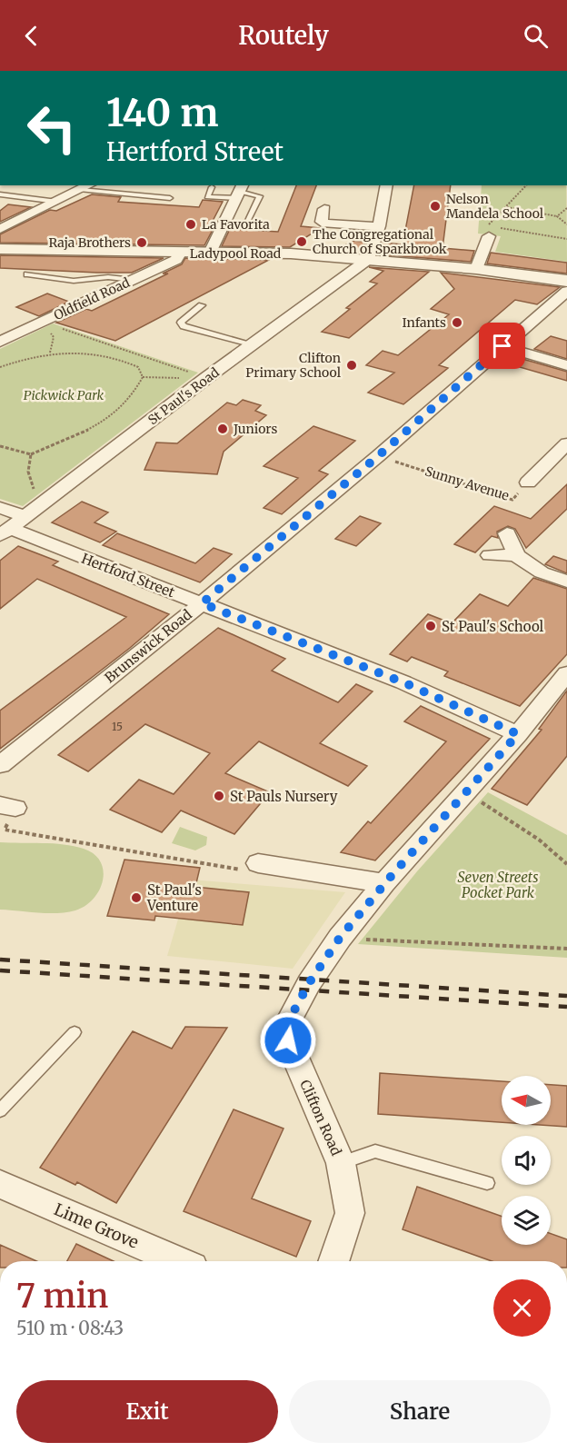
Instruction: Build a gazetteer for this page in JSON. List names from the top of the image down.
{
  "streets": {
    "street": [
      "Ladypool Road",
      "Oldfield Road",
      "St Paul's Road",
      "Sunny Avenue",
      "Hertford Street",
      "Brunswick Road",
      "Clifton Road",
      "Lime Grove"
    ]
  },
  "crossings": [
    ["Ladypool Road", "Oldfield Road"],
    ["Ladypool Road", "St Paul's Road"],
    ["St Paul's Road", "Hertford Street"],
    ["Sunny Avenue", "Brunswick Road"],
    ["Hertford Street", "Brunswick Road"],
    ["Hertford Street", "Clifton Road"]
  ],
  "parks": ["Pickwick Park", "Seven Streets Pocket Park"],
  "places": [
    "Nelson Mandela School",
    "La Favorita",
    "The Congregational Church of Sparkbrook",
    "Raja Brothers",
    "Infants",
    "Clifton Primary School",
    "Juniors",
    "St Paul's School",
    "St Pauls Nursery",
    "St Paul's Venture"
  ],
  "house_numbers": ["15"],
  "north": "left",
  "page": {
    "header": "Routely",
    "turn": ["140 m", "Hertford Street"],
    "heading": ["7 min", "510 m · 08:43"],
    "buttons": ["Exit", "Share"]
  }
}
